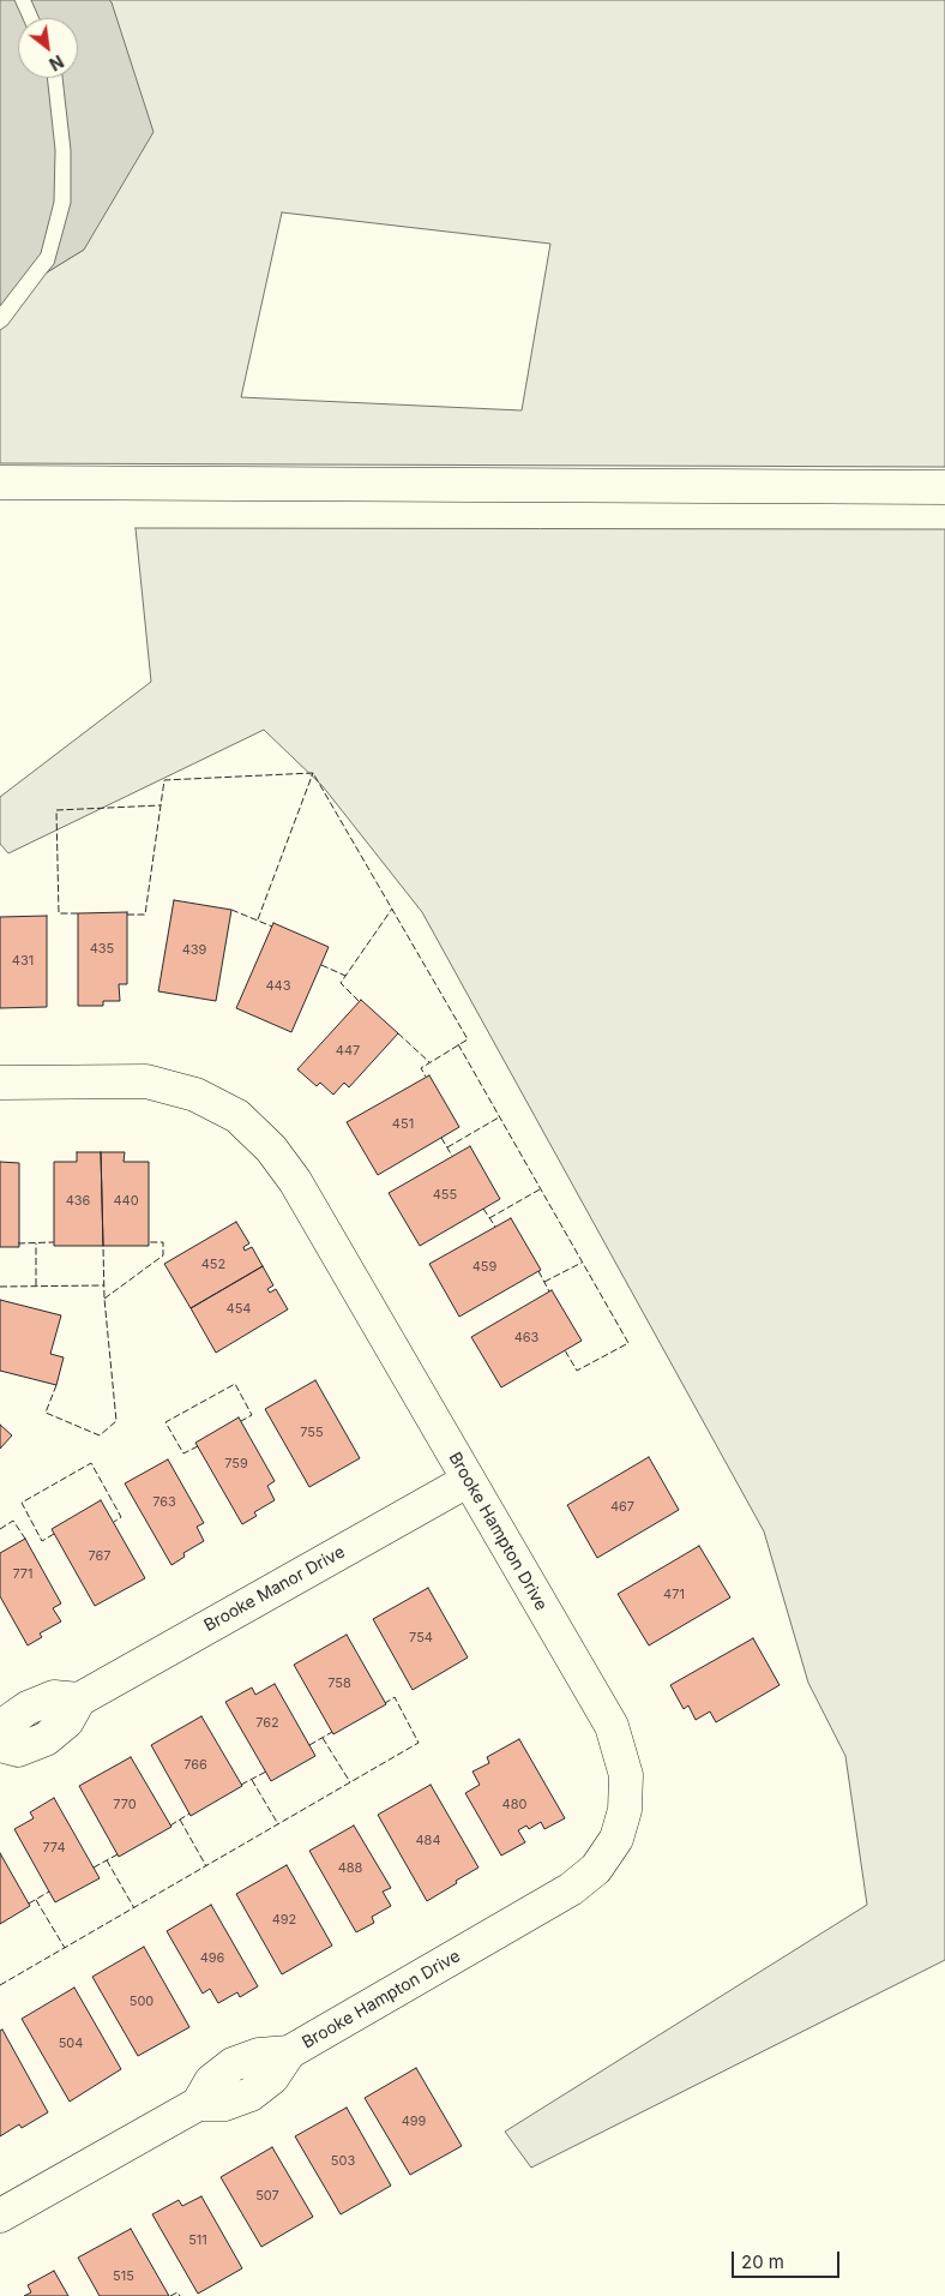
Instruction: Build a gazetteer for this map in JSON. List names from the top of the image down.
{
  "streets": {
    "street": ["Brooke Hampton Drive", "Brooke Manor Drive"]
  },
  "crossings": [
    ["Brooke Hampton Drive", "Brooke Manor Drive"]
  ],
  "house_numbers": [
    "435",
    "439",
    "431",
    "443",
    "447",
    "451",
    "455",
    "436",
    "440",
    "452",
    "459",
    "454",
    "463",
    "755",
    "759",
    "763",
    "467",
    "767",
    "771",
    "471",
    "754",
    "758",
    "762",
    "766",
    "770",
    "480",
    "484",
    "774",
    "488",
    "492",
    "496",
    "500",
    "504",
    "499",
    "503",
    "507",
    "511",
    "515"
  ],
  "scale_bar": "20 m",
  "north": "bottom right"
}
